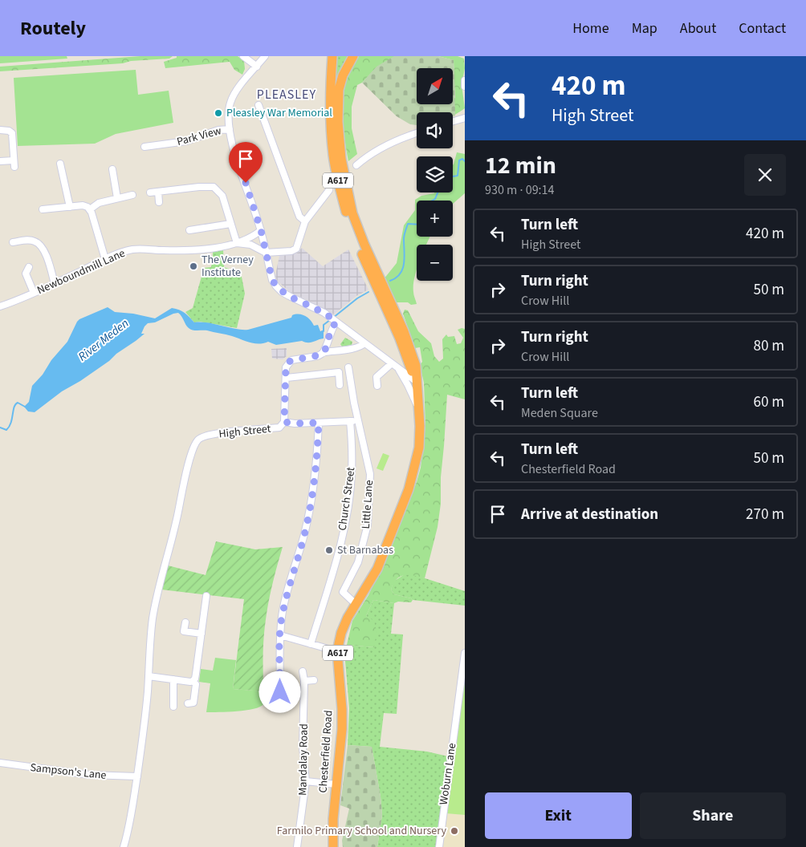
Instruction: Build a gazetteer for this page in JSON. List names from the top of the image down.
{
  "streets": {
    "highway": ["A617", "Chesterfield Road"],
    "street": [
      "Park View",
      "Newboundmill Lane",
      "High Street",
      "Church Street",
      "Little Lane",
      "Mandalay Road",
      "Sampson's Lane",
      "Woburn Lane"
    ]
  },
  "crossings": [
    ["A617", "Chesterfield Road"],
    ["Newboundmill Lane", "Chesterfield Road"],
    ["High Street", "Church Street"],
    ["High Street", "Little Lane"],
    ["Little Lane", "Chesterfield Road"]
  ],
  "districts": ["PLEASLEY"],
  "water": ["River Meden"],
  "places": [
    "Pleasley War Memorial",
    "The Verney Institute",
    "St Barnabas",
    "Farmilo Primary School and Nursery"
  ],
  "north": "top right",
  "page": {
    "header": "Routely",
    "nav": [
      "Home",
      "Map",
      "About",
      "Contact"
    ],
    "turn": ["420 m", "High Street"],
    "map_buttons": ["+", "−"],
    "heading": ["12 min", "930 m · 09:14"],
    "list": [
      {
        "name": "Turn left",
        "note": "High Street",
        "value": "420 m"
      },
      {
        "name": "Turn right",
        "note": "Crow Hill",
        "value": "50 m"
      },
      {
        "name": "Turn right",
        "note": "Crow Hill",
        "value": "80 m"
      },
      {
        "name": "Turn left",
        "note": "Meden Square",
        "value": "60 m"
      },
      {
        "name": "Turn left",
        "note": "Chesterfield Road",
        "value": "50 m"
      },
      {
        "name": "Arrive at destination",
        "value": "270 m"
      }
    ],
    "buttons": ["Exit", "Share"]
  }
}
